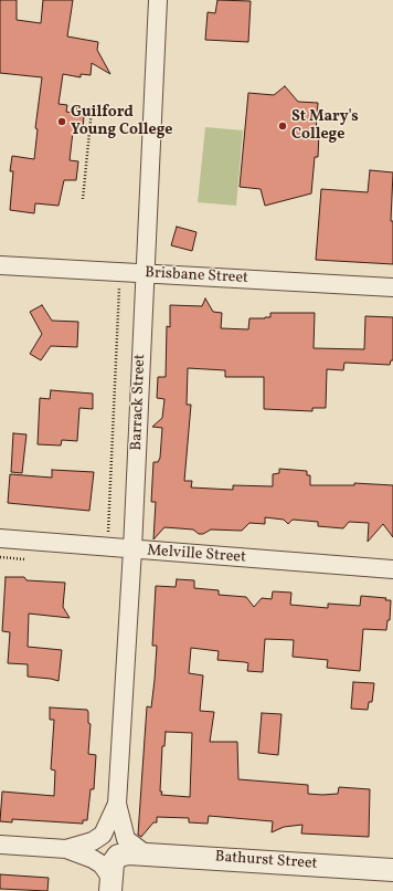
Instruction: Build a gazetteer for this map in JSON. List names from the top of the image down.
{
  "streets": {
    "street": [
      "Brisbane Street",
      "Barrack Street",
      "Melville Street",
      "Bathurst Street"
    ]
  },
  "crossings": [
    ["Brisbane Street", "Barrack Street"],
    ["Barrack Street", "Melville Street"]
  ],
  "places": ["Guilford Young College", "St Mary's College"]
}
